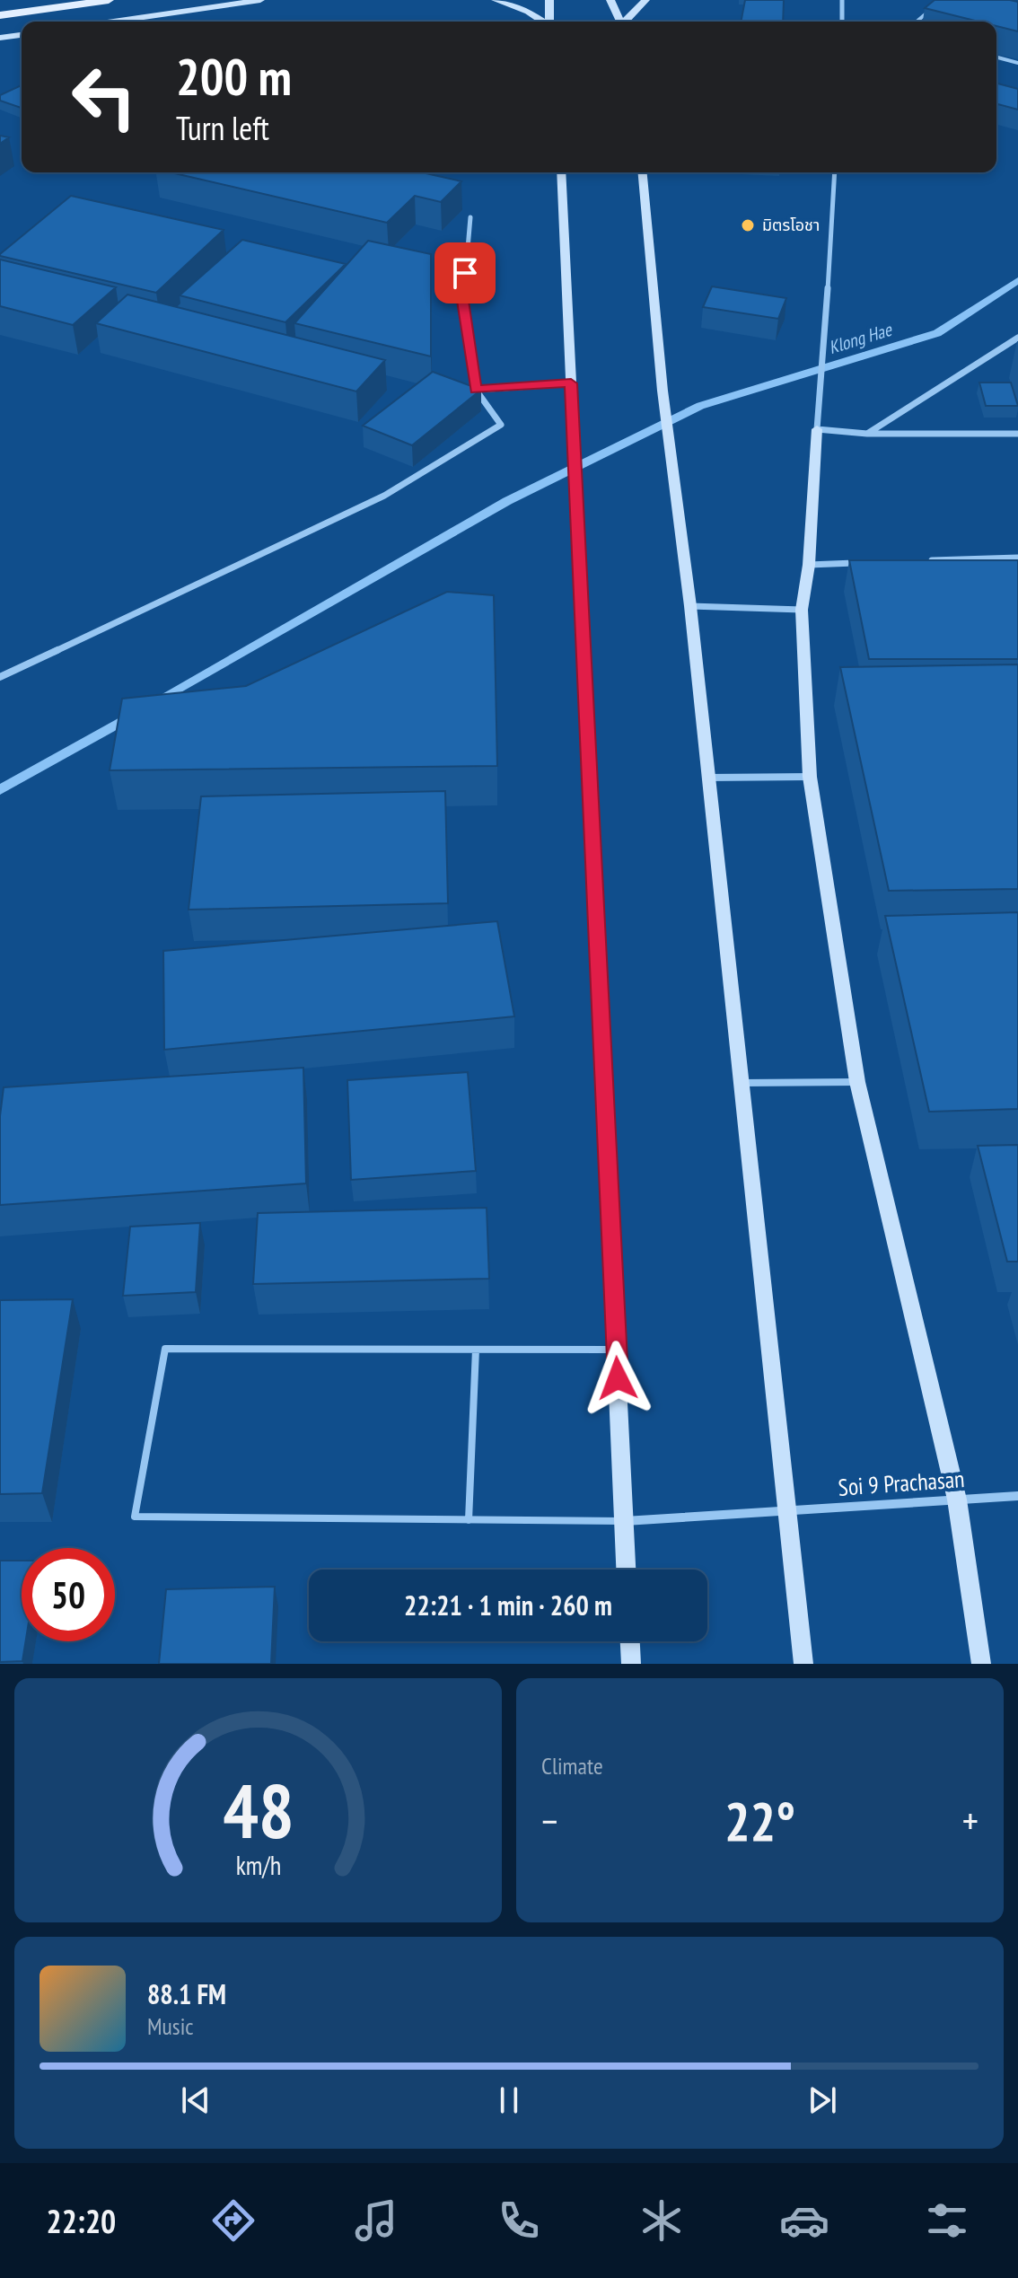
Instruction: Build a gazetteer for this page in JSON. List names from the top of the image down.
{
  "streets": {
    "street": ["Soi 9 Prachasan"]
  },
  "water": ["Klong Hae"],
  "places": ["มิตรโอชา"],
  "page": {
    "turn": ["200 m", "Turn left"],
    "limit": "50",
    "trip": "22:21 · 1 min · 260 m",
    "tile": "Climate",
    "heat": ["−", "22°", "+"],
    "song": ["88.1 FM", "Music"],
    "tabs": "22:20",
    "gauge": ["48", "km/h"]
  }
}
